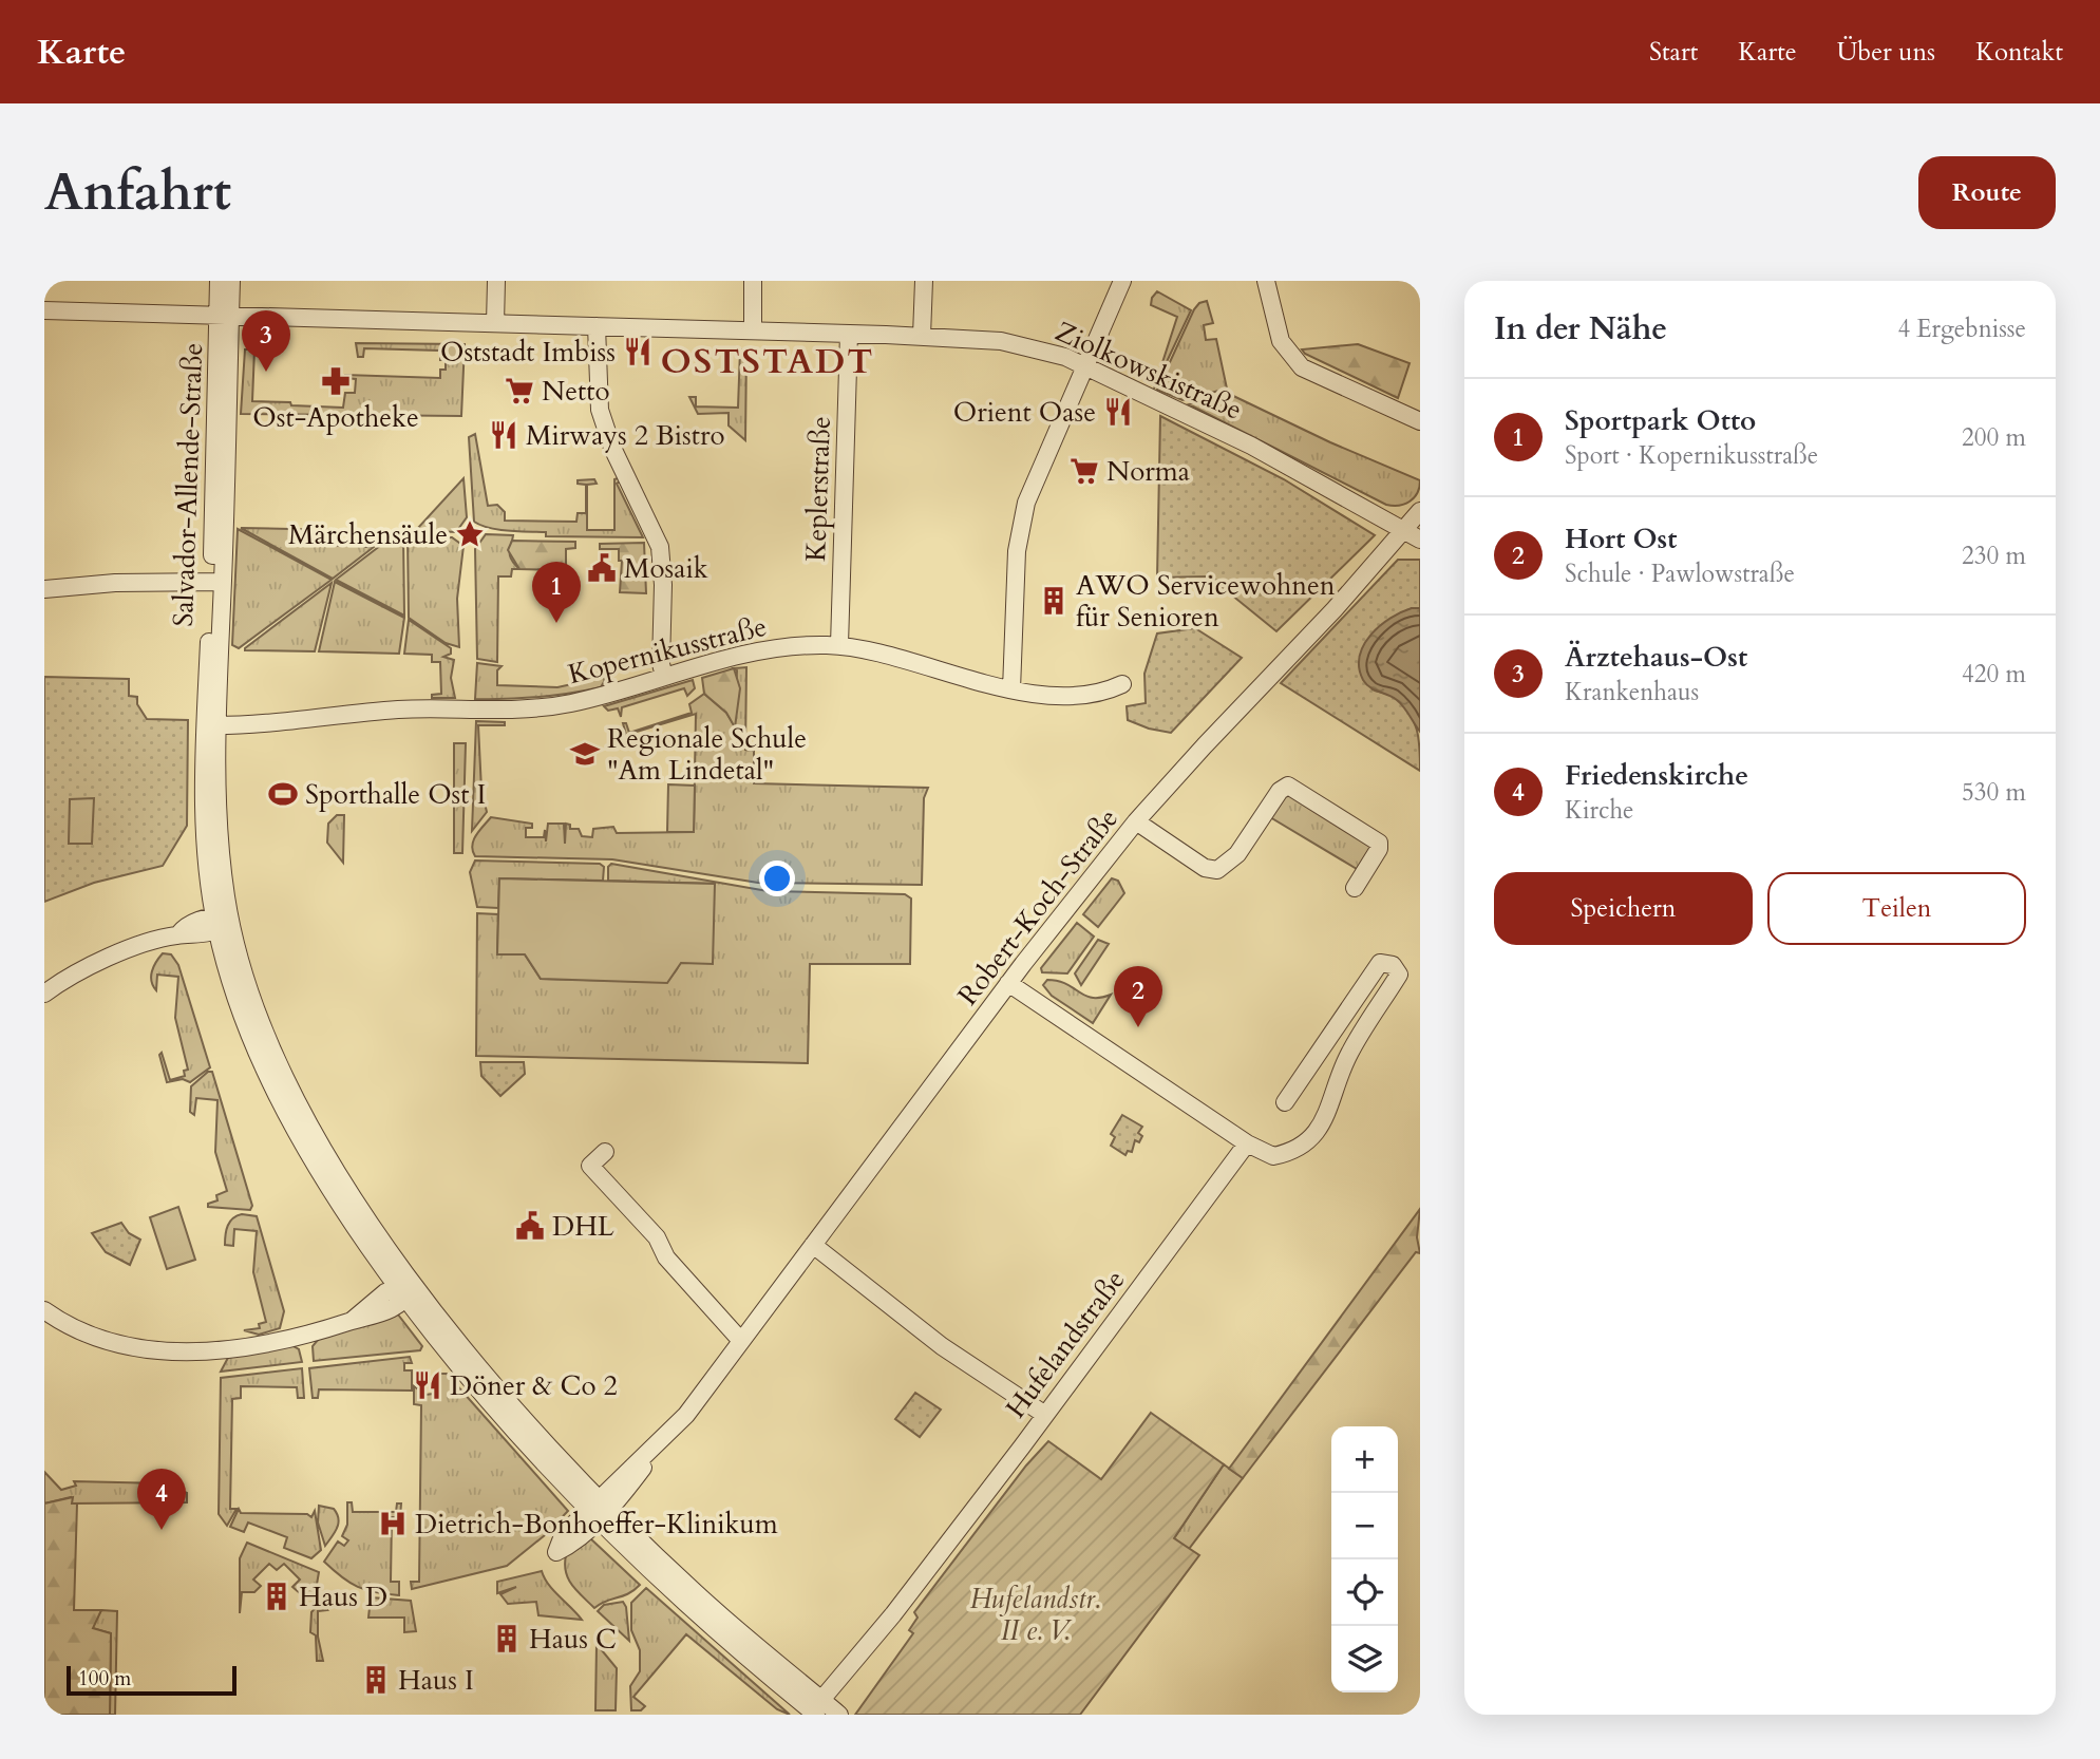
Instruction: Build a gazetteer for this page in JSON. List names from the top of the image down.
{
  "streets": {
    "street": [
      "Ziolkowskistraße",
      "Salvador-Allende-Straße",
      "Keplerstraße",
      "Kopernikusstraße",
      "Robert-Koch-Straße",
      "Hufelandstraße"
    ]
  },
  "crossings": [
    ["Ziolkowskistraße", "Salvador-Allende-Straße"],
    ["Ziolkowskistraße", "Keplerstraße"],
    ["Ziolkowskistraße", "Robert-Koch-Straße"],
    ["Salvador-Allende-Straße", "Kopernikusstraße"],
    ["Salvador-Allende-Straße", "Robert-Koch-Straße"],
    ["Salvador-Allende-Straße", "Hufelandstraße"],
    ["Keplerstraße", "Kopernikusstraße"]
  ],
  "districts": ["OSTSTADT"],
  "parks": ["Hufelandstr. II e. V."],
  "places": {
    "restaurant": [
      "Oststadt Imbiss",
      "Orient Oase",
      "Mirways 2 Bistro",
      "Döner & Co 2"
    ],
    "pharmacy": ["Ost-Apotheke"],
    "supermarket": ["Netto", "Norma"],
    "place": ["Märchensäule"],
    "public building": ["Mosaik", "DHL"],
    "building": [
      "AWO Servicewohnen für Senioren",
      "Haus D",
      "Haus C",
      "Haus I"
    ],
    "school or university": ["Regionale Schule \"Am Lindetal\""],
    "sports": ["Sporthalle Ost I"],
    "hospital": ["Dietrich-Bonhoeffer-Klinikum"]
  },
  "scale_bar": "100 m",
  "page": {
    "header": "Karte",
    "nav": [
      "Start",
      "Karte",
      "Über uns",
      "Kontakt"
    ],
    "buttons": [
      "Route",
      ["Speichern", "Teilen"]
    ],
    "title": "Anfahrt",
    "heading": ["In der Nähe", "4 Ergebnisse"],
    "pins": [
      "3",
      "1",
      "2",
      "4"
    ],
    "list": [
      {
        "mark": "1",
        "name": "Sportpark Otto",
        "note": "Sport · Kopernikusstraße",
        "value": "200 m"
      },
      {
        "mark": "2",
        "name": "Hort Ost",
        "note": "Schule · Pawlowstraße",
        "value": "230 m"
      },
      {
        "mark": "3",
        "name": "Ärztehaus-Ost",
        "note": "Krankenhaus",
        "value": "420 m"
      },
      {
        "mark": "4",
        "name": "Friedenskirche",
        "note": "Kirche",
        "value": "530 m"
      }
    ],
    "map_buttons": ["+", "−"],
    "scale": "100 m"
  }
}
